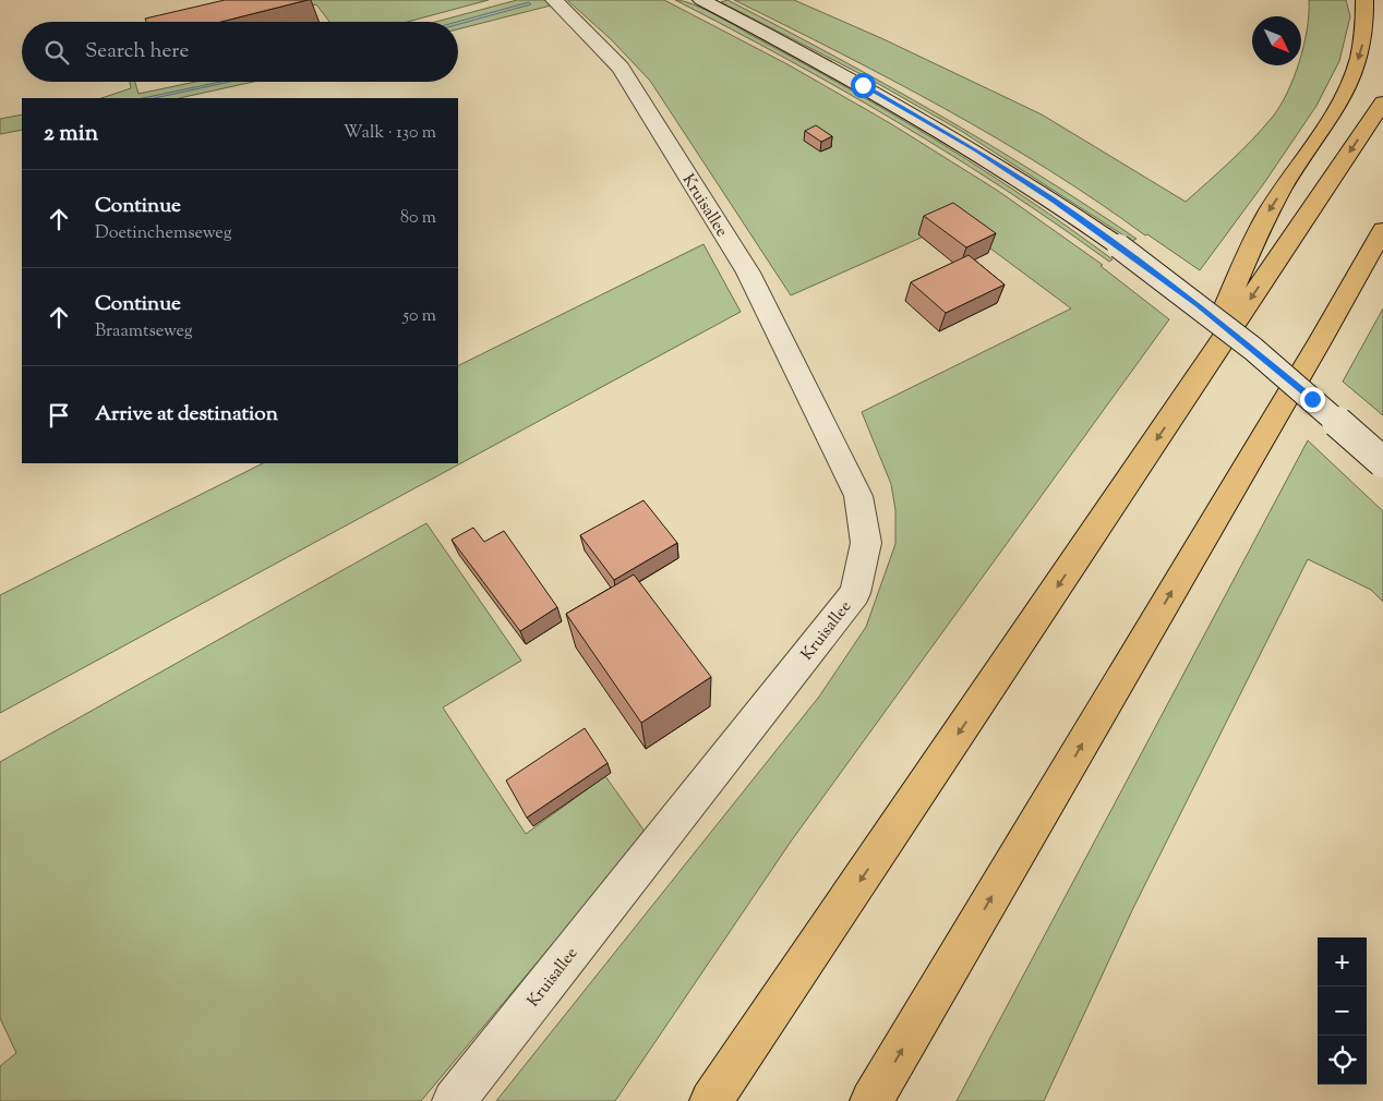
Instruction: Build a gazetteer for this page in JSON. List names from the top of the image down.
{
  "streets": {
    "street": ["Kruisallee"]
  },
  "north": "bottom right",
  "page": {
    "search": "Search here",
    "heading": ["2 min", "Walk · 130 m"],
    "list": [
      ["Continue", "Doetinchemseweg", "80 m"],
      ["Continue", "Braamtseweg", "50 m"],
      "Arrive at destination"
    ],
    "map_buttons": ["+", "−"]
  }
}
